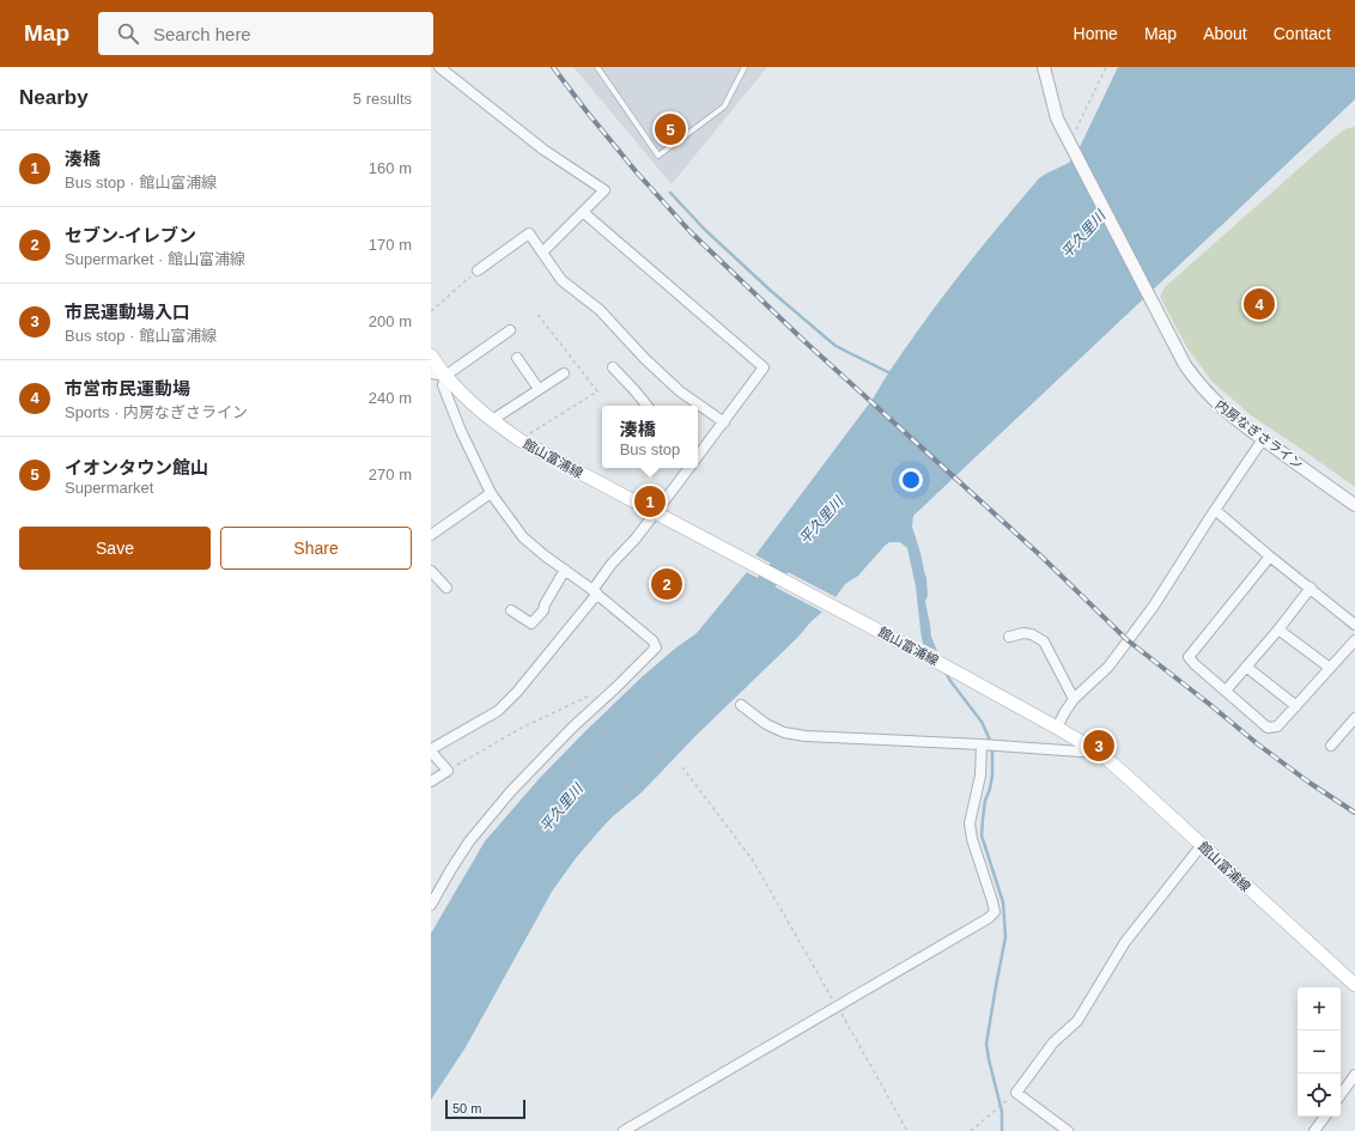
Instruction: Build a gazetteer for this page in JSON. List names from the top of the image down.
{
  "streets": {
    "main road": ["館山富浦線"],
    "street": ["内房なぎさライン"]
  },
  "water": ["平久里川"],
  "scale_bar": "50 m",
  "page": {
    "header": "Map",
    "search": "Search here",
    "nav": [
      "Home",
      "Map",
      "About",
      "Contact"
    ],
    "heading": ["Nearby", "5 results"],
    "pins": [
      "5",
      "4",
      "1",
      "2",
      "3"
    ],
    "list": [
      {
        "mark": "1",
        "name": "湊橋",
        "note": "Bus stop · 館山富浦線",
        "value": "160 m"
      },
      {
        "mark": "2",
        "name": "セブン-イレブン",
        "note": "Supermarket · 館山富浦線",
        "value": "170 m"
      },
      {
        "mark": "3",
        "name": "市民運動場入口",
        "note": "Bus stop · 館山富浦線",
        "value": "200 m"
      },
      {
        "mark": "4",
        "name": "市営市民運動場",
        "note": "Sports · 内房なぎさライン",
        "value": "240 m"
      },
      {
        "mark": "5",
        "name": "イオンタウン館山",
        "note": "Supermarket",
        "value": "270 m"
      }
    ],
    "popup": ["湊橋", "Bus stop"],
    "buttons": ["Save", "Share"],
    "map_buttons": ["+", "−"],
    "scale": "50 m"
  }
}
